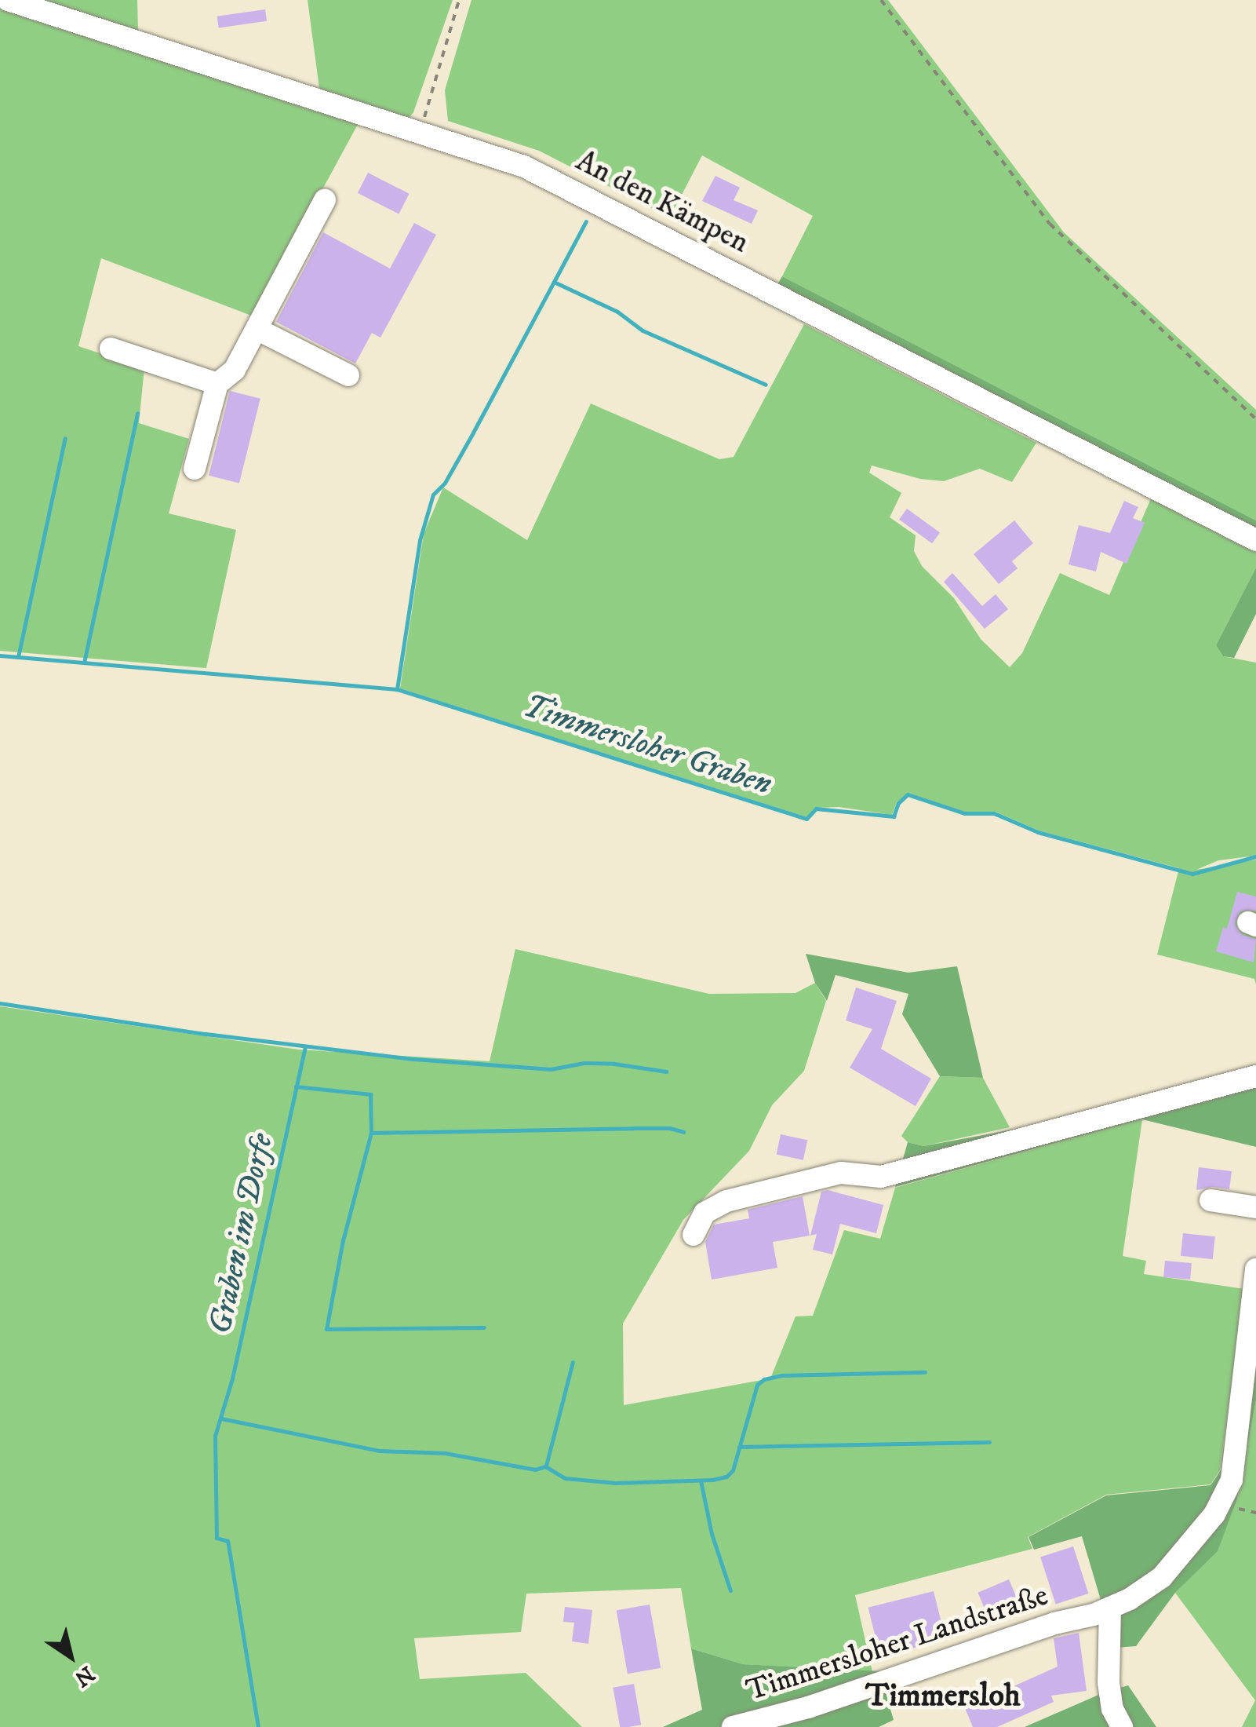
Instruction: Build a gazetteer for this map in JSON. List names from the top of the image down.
{
  "streets": {
    "street": ["An den Kämpen", "Timmersloher Landstraße"]
  },
  "districts": ["Timmersloh"],
  "water": ["Timmersloher Graben", "Graben im Dorfe"],
  "north": "bottom right"
}
